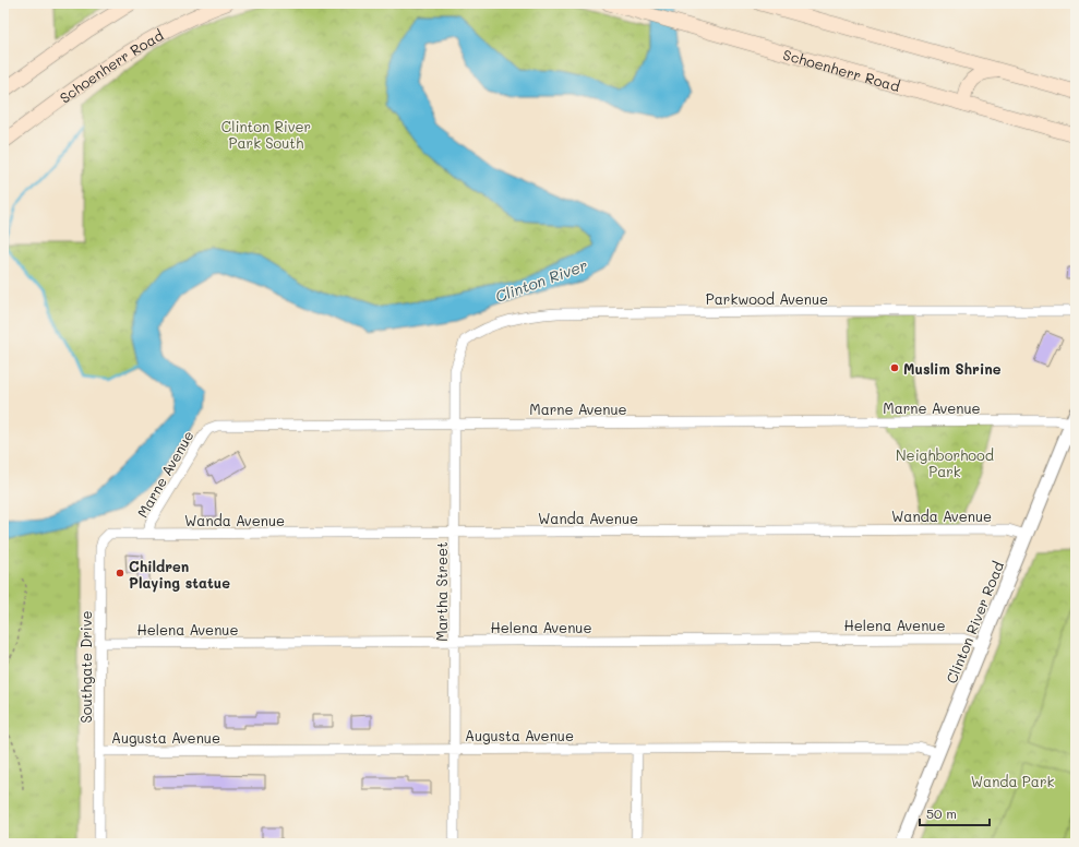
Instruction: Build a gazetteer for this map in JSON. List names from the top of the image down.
{
  "streets": {
    "main road": ["Schoenherr Road"],
    "street": [
      "Parkwood Avenue",
      "Marne Avenue",
      "Wanda Avenue",
      "Martha Street",
      "Clinton River Road",
      "Helena Avenue",
      "Southgate Drive",
      "Augusta Avenue"
    ]
  },
  "crossings": [
    ["Parkwood Avenue", "Martha Street"],
    ["Marne Avenue", "Wanda Avenue"],
    ["Marne Avenue", "Martha Street"],
    ["Marne Avenue", "Clinton River Road"],
    ["Marne Avenue", "Southgate Drive"],
    ["Wanda Avenue", "Martha Street"],
    ["Wanda Avenue", "Clinton River Road"],
    ["Wanda Avenue", "Southgate Drive"],
    ["Martha Street", "Helena Avenue"],
    ["Martha Street", "Augusta Avenue"],
    ["Clinton River Road", "Helena Avenue"],
    ["Clinton River Road", "Augusta Avenue"],
    ["Helena Avenue", "Southgate Drive"],
    ["Southgate Drive", "Augusta Avenue"]
  ],
  "water": ["Clinton River"],
  "parks": ["Clinton River Park South", "Neighborhood Park", "Wanda Park"],
  "places": ["Muslim Shrine", "Children Playing statue"],
  "scale_bar": "50 m"
}
